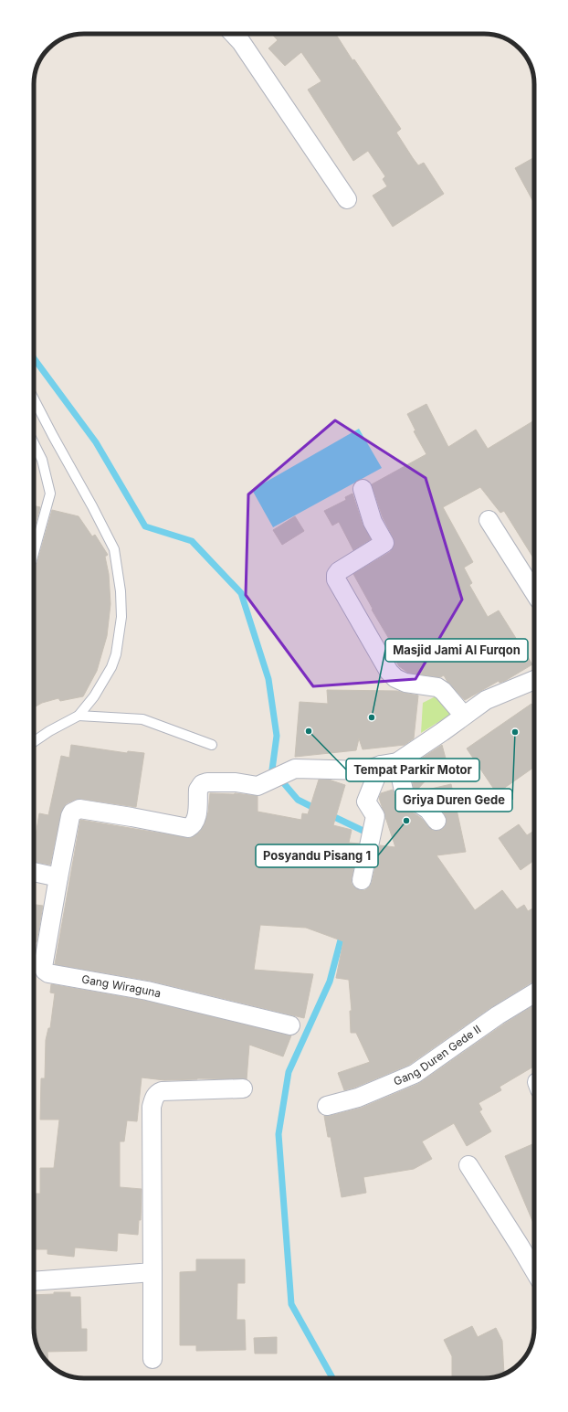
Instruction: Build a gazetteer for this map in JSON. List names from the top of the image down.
{
  "streets": {
    "street": ["Gang Wiraguna", "Gang Duren Gede II"]
  },
  "places": [
    "Masjid Jami Al Furqon",
    "Tempat Parkir Motor",
    "Griya Duren Gede",
    "Posyandu Pisang 1"
  ]
}
